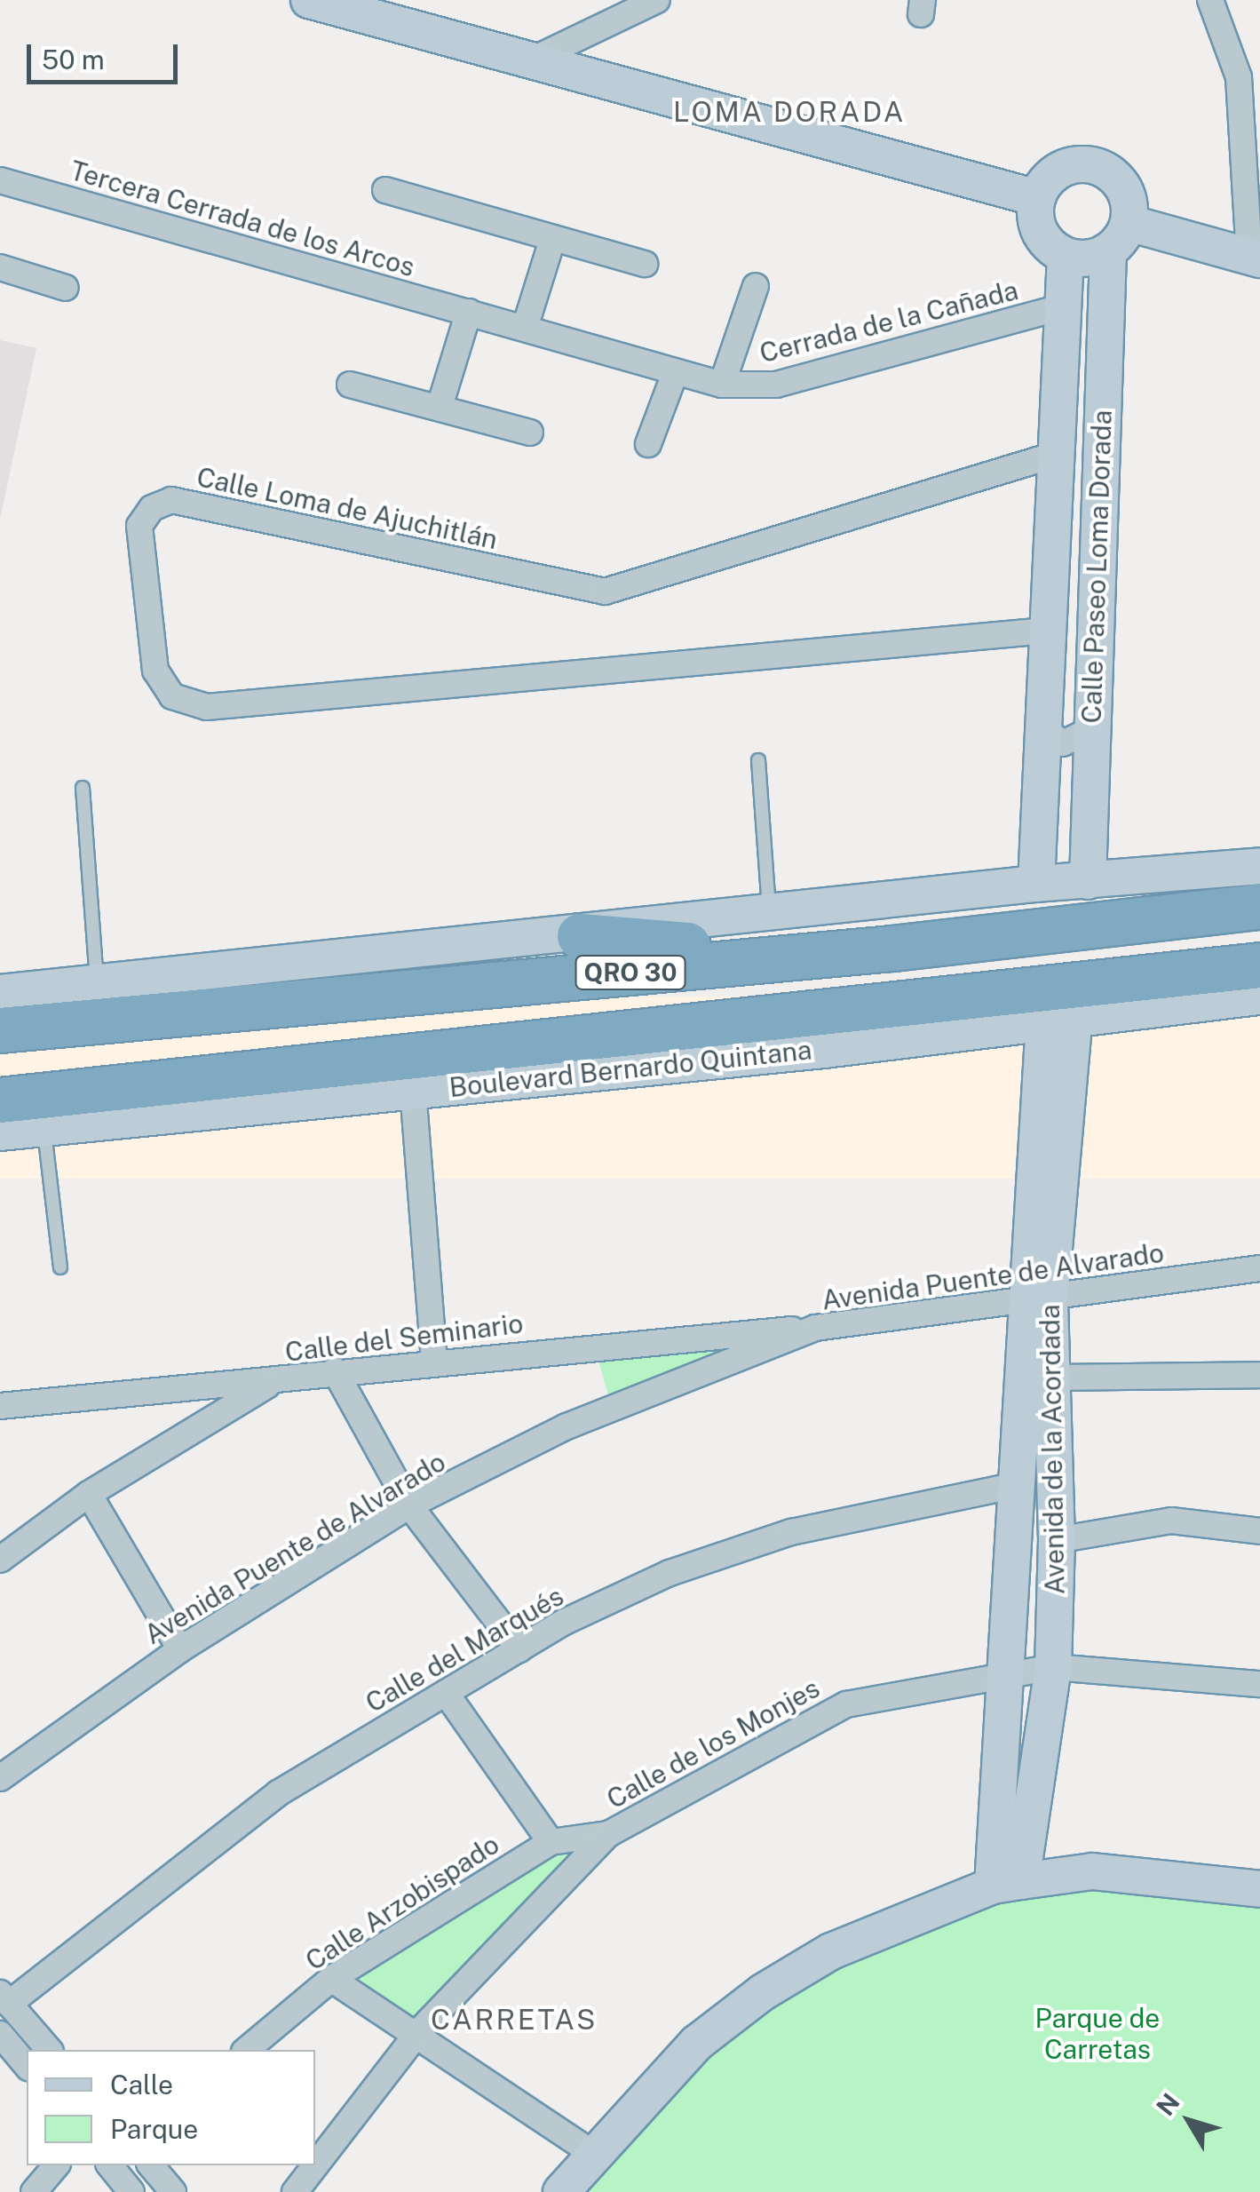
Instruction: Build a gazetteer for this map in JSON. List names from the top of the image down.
{
  "streets": {
    "highway": ["QRO 30", "Boulevard Bernardo Quintana"],
    "street": [
      "Tercera Cerrada de los Arcos",
      "Cerrada de la Cañada",
      "Calle Loma de Ajuchitlán",
      "Calle Paseo Loma Dorada",
      "Avenida Puente de Alvarado",
      "Calle del Seminario",
      "Avenida de la Acordada",
      "Calle del Marqués",
      "Calle de los Monjes",
      "Calle Arzobispado"
    ]
  },
  "crossings": [
    ["Tercera Cerrada de los Arcos", "Cerrada de la Cañada"],
    ["Cerrada de la Cañada", "Calle Paseo Loma Dorada"],
    ["Calle Loma de Ajuchitlán", "Calle Paseo Loma Dorada"],
    ["Boulevard Bernardo Quintana", "Avenida de la Acordada"],
    ["Avenida Puente de Alvarado", "Calle del Seminario"],
    ["Avenida Puente de Alvarado", "Avenida de la Acordada"],
    ["Avenida de la Acordada", "Calle del Marqués"],
    ["Avenida de la Acordada", "Calle de los Monjes"],
    ["Calle de los Monjes", "Calle Arzobispado"]
  ],
  "districts": ["LOMA DORADA", "CARRETAS"],
  "parks": ["Parque de Carretas"],
  "legend": ["Calle", "Parque"],
  "scale_bar": "50 m",
  "north": "top left"
}
